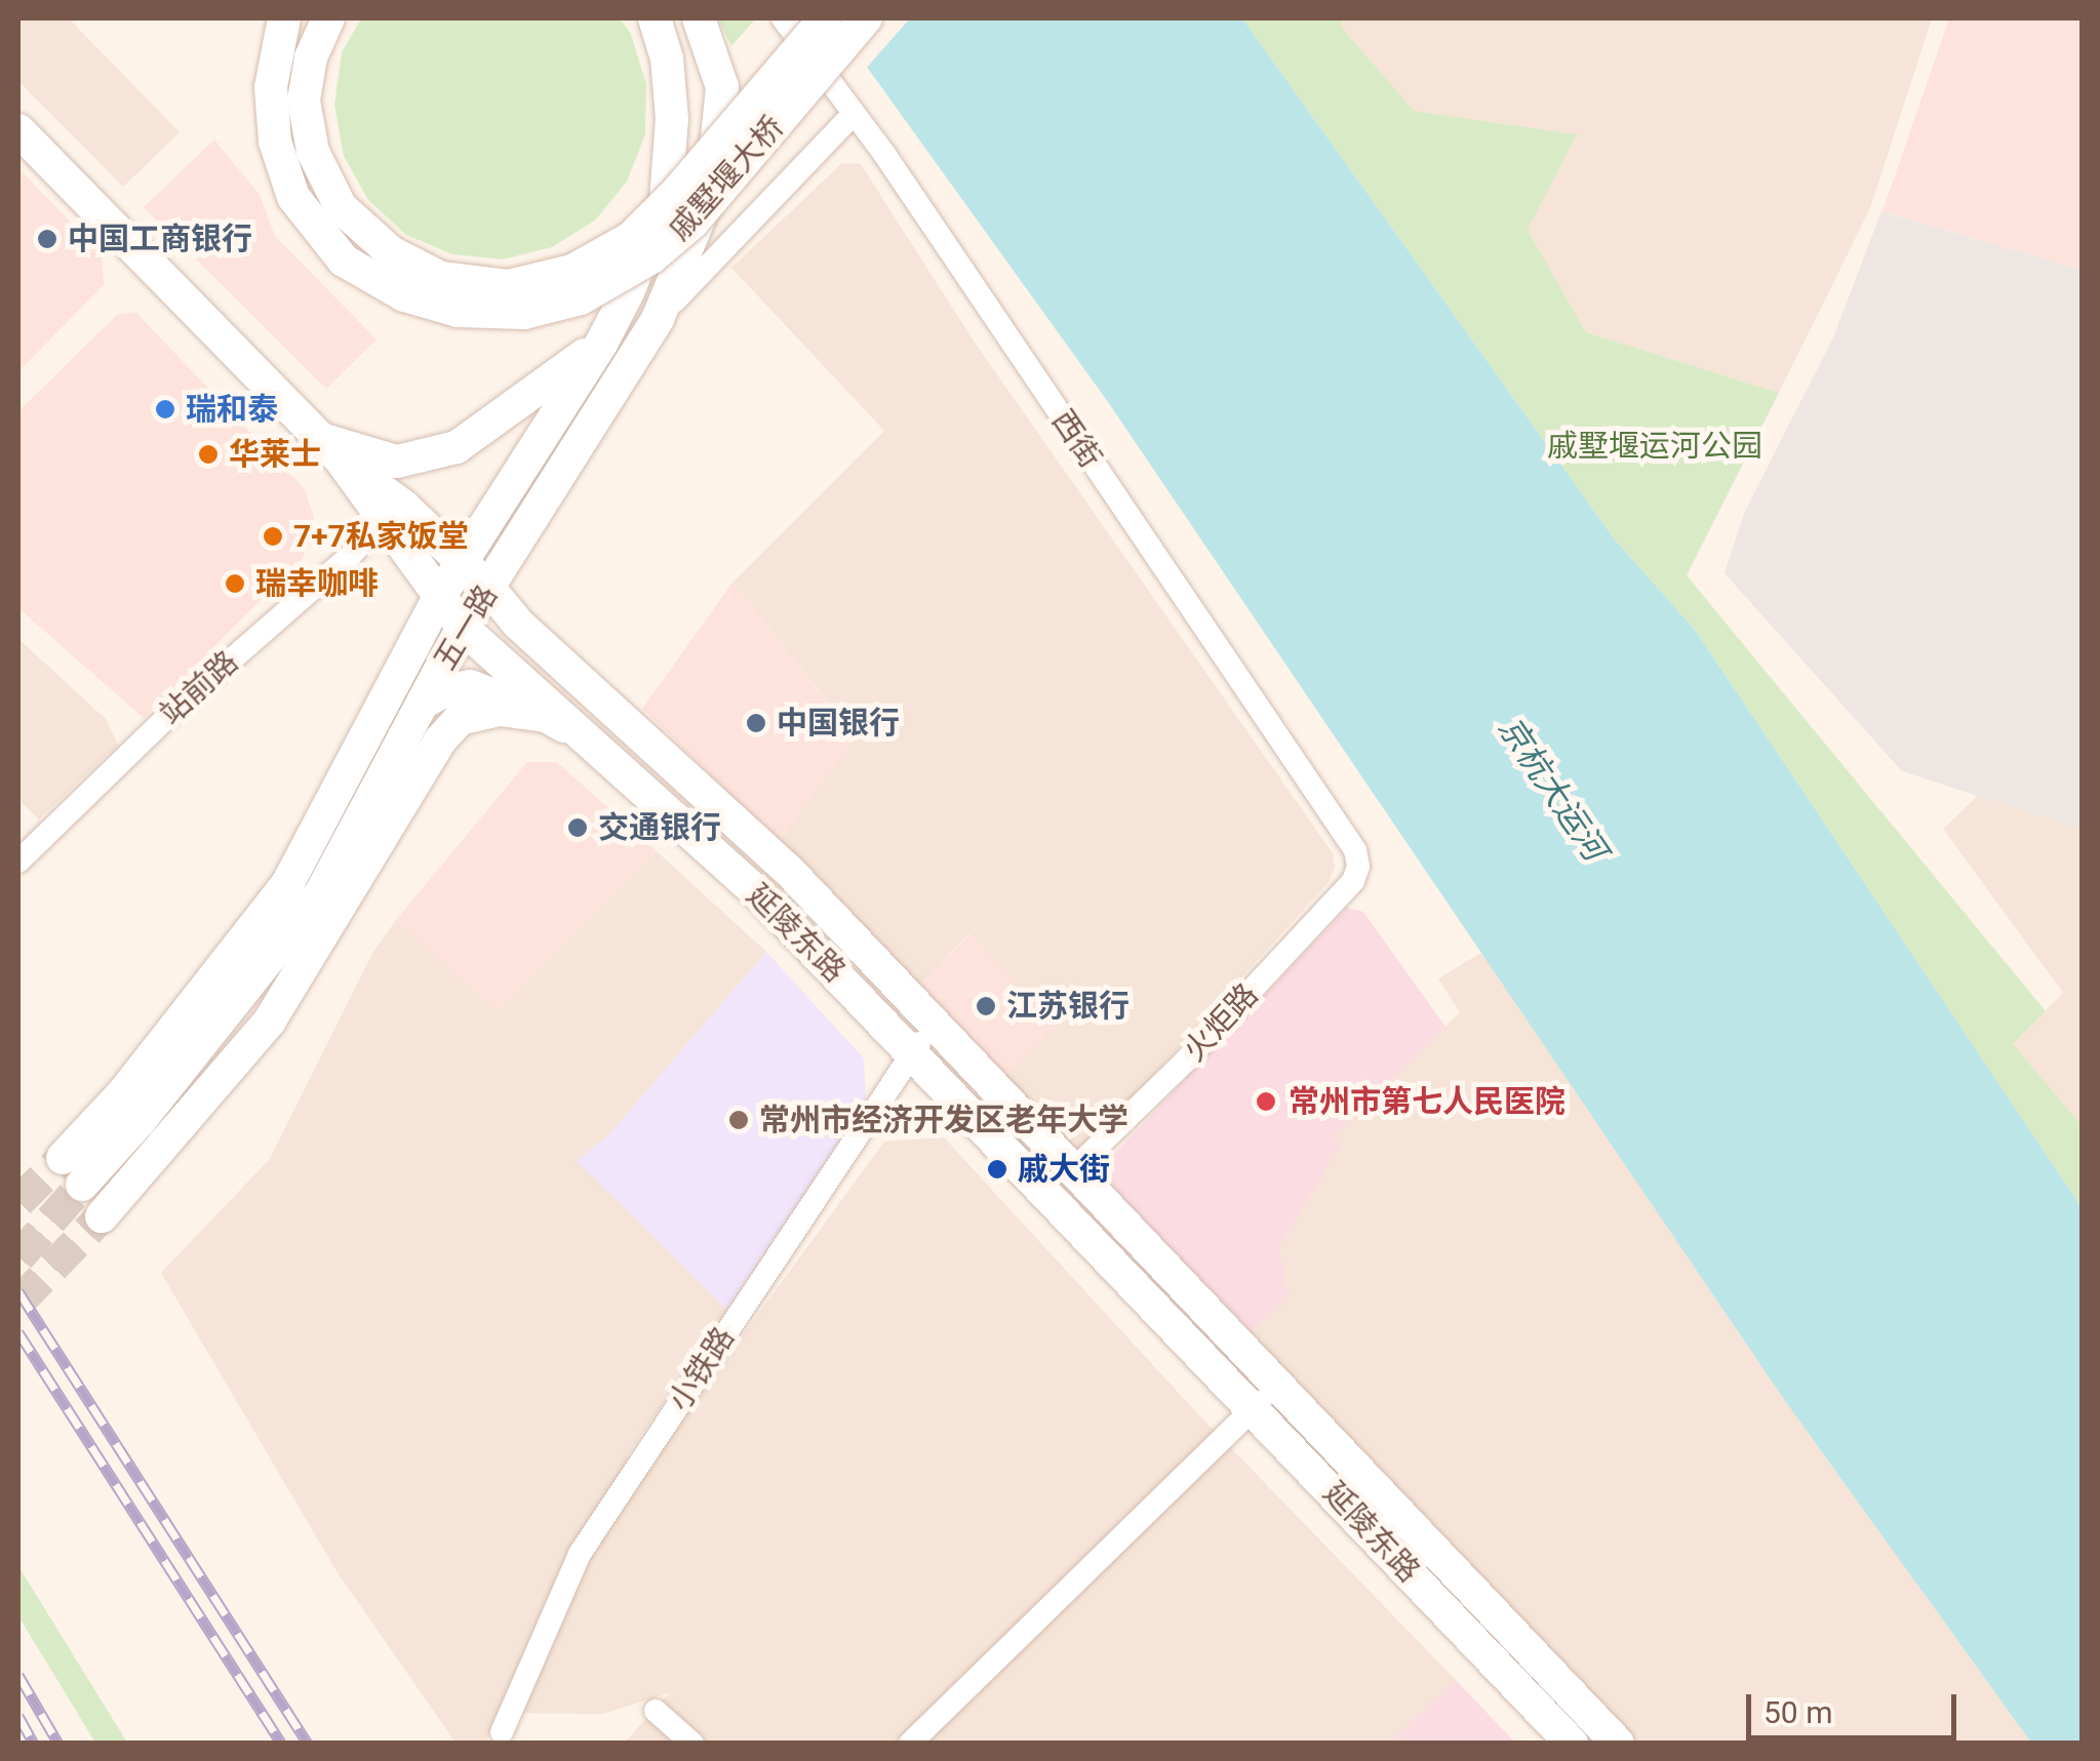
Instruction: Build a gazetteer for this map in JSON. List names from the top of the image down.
{
  "streets": {
    "main road": ["戚墅堰大桥", "五一路", "延陵东路"],
    "street": [
      "西街",
      "站前路",
      "火炬路",
      "小铁路"
    ]
  },
  "crossings": [
    ["西街", "火炬路"],
    ["五一路", "延陵东路"],
    ["站前路", "延陵东路"],
    ["延陵东路", "火炬路"],
    ["延陵东路", "小铁路"]
  ],
  "water": ["京杭大运河"],
  "parks": ["戚墅堰运河公园"],
  "places": [
    "中国工商银行",
    "瑞和泰",
    "华莱士",
    "7+7私家饭堂",
    "瑞幸咖啡",
    "中国银行",
    "交通银行",
    "江苏银行",
    "常州市第七人民医院",
    "常州市经济开发区老年大学",
    "戚大街"
  ],
  "scale_bar": "50 m"
}
